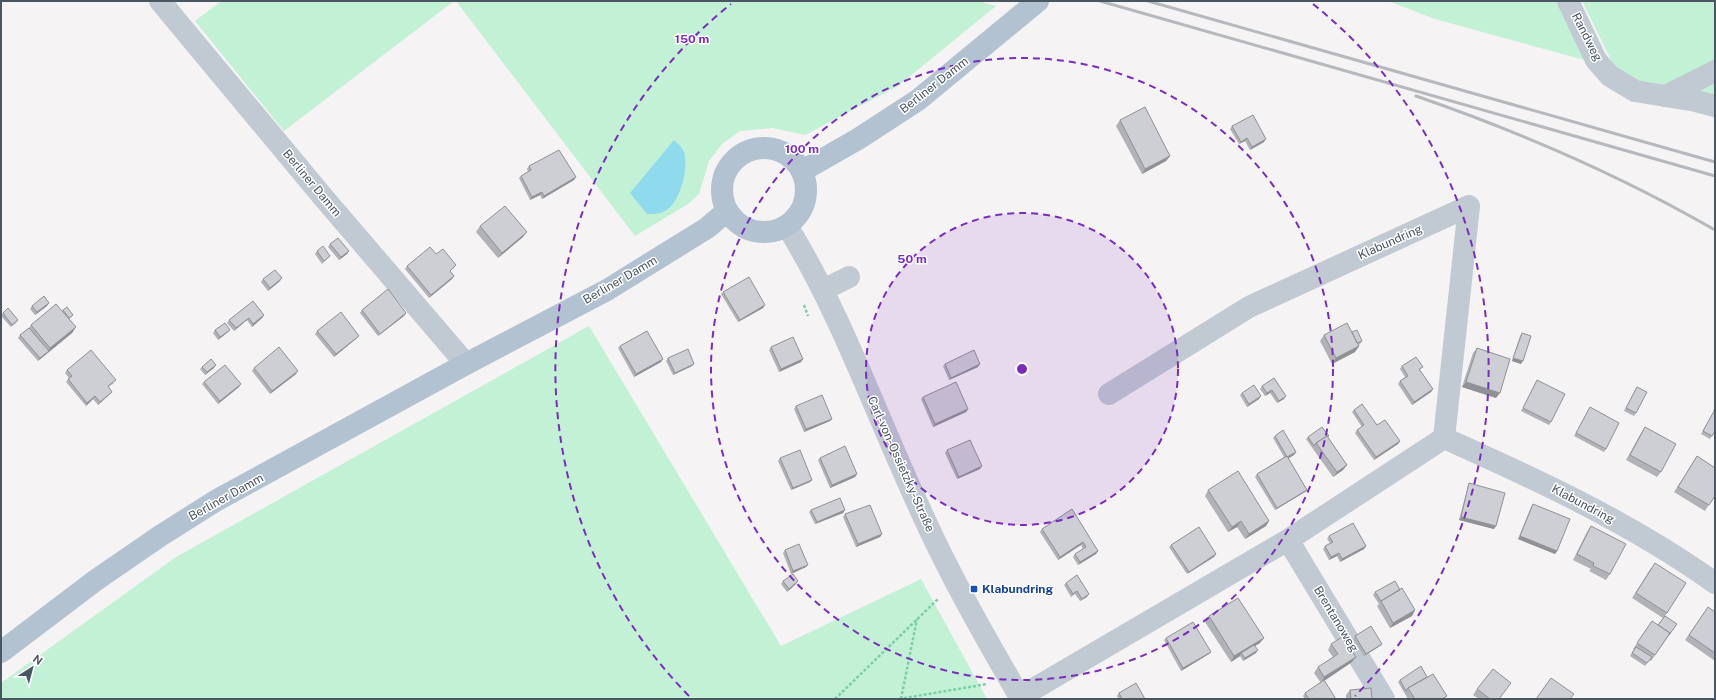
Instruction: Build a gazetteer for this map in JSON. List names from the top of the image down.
{
  "streets": {
    "main road": ["Berliner Damm"],
    "street": [
      "Randweg",
      "Klabundring",
      "Carl-von-Ossietzky-Straße",
      "Brentanoweg"
    ]
  },
  "crossings": [
    ["Berliner Damm", "Carl-von-Ossietzky-Straße"]
  ],
  "places": {
    "transit": ["Klabundring"]
  },
  "north": "top right",
  "rings": ["150 m", "100 m", "50 m"]
}
